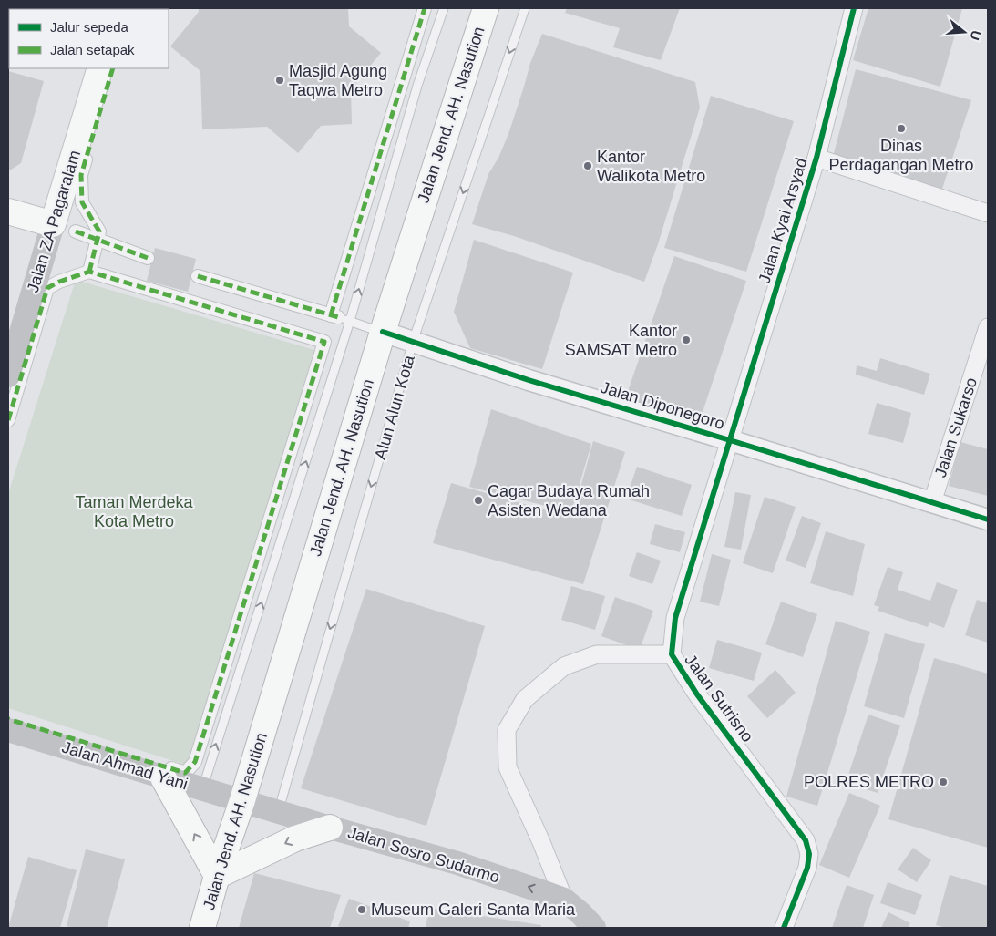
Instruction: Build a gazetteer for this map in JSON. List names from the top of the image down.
{
  "streets": {
    "main road": [
      "Jalan Jend. AH. Nasution",
      "Jalan ZA Pagaralam",
      "Jalan Ahmad Yani",
      "Jalan Sosro Sudarmo"
    ],
    "street": [
      "Jalan Kyai Arsyad",
      "Jalan Diponegoro",
      "Jalan Sukarso",
      "Jalan Sutrisno"
    ],
    "lane": ["Alun Alun Kota"]
  },
  "crossings": [
    ["Jalan Jend. AH. Nasution", "Jalan Diponegoro"],
    ["Jalan Jend. AH. Nasution", "Jalan Ahmad Yani"],
    ["Jalan Jend. AH. Nasution", "Jalan Sosro Sudarmo"],
    ["Jalan Kyai Arsyad", "Jalan Diponegoro"],
    ["Jalan Kyai Arsyad", "Jalan Sutrisno"],
    ["Jalan Diponegoro", "Alun Alun Kota"],
    ["Jalan Diponegoro", "Jalan Sukarso"],
    ["Jalan Diponegoro", "Jalan Sutrisno"],
    ["Alun Alun Kota", "Jalan Sosro Sudarmo"],
    ["Jalan Ahmad Yani", "Jalan Sosro Sudarmo"]
  ],
  "one_way": ["Alun Alun Kota", "Jalan Sosro Sudarmo"],
  "parks": ["Taman Merdeka Kota Metro"],
  "places": [
    "Masjid Agung Taqwa Metro",
    "Dinas Perdagangan Metro",
    "Kantor Walikota Metro",
    "Kantor SAMSAT Metro",
    "Cagar Budaya Rumah Asisten Wedana",
    "POLRES METRO",
    "Museum Galeri Santa Maria"
  ],
  "legend": ["Jalur sepeda", "Jalan setapak"],
  "north": "right"
}
